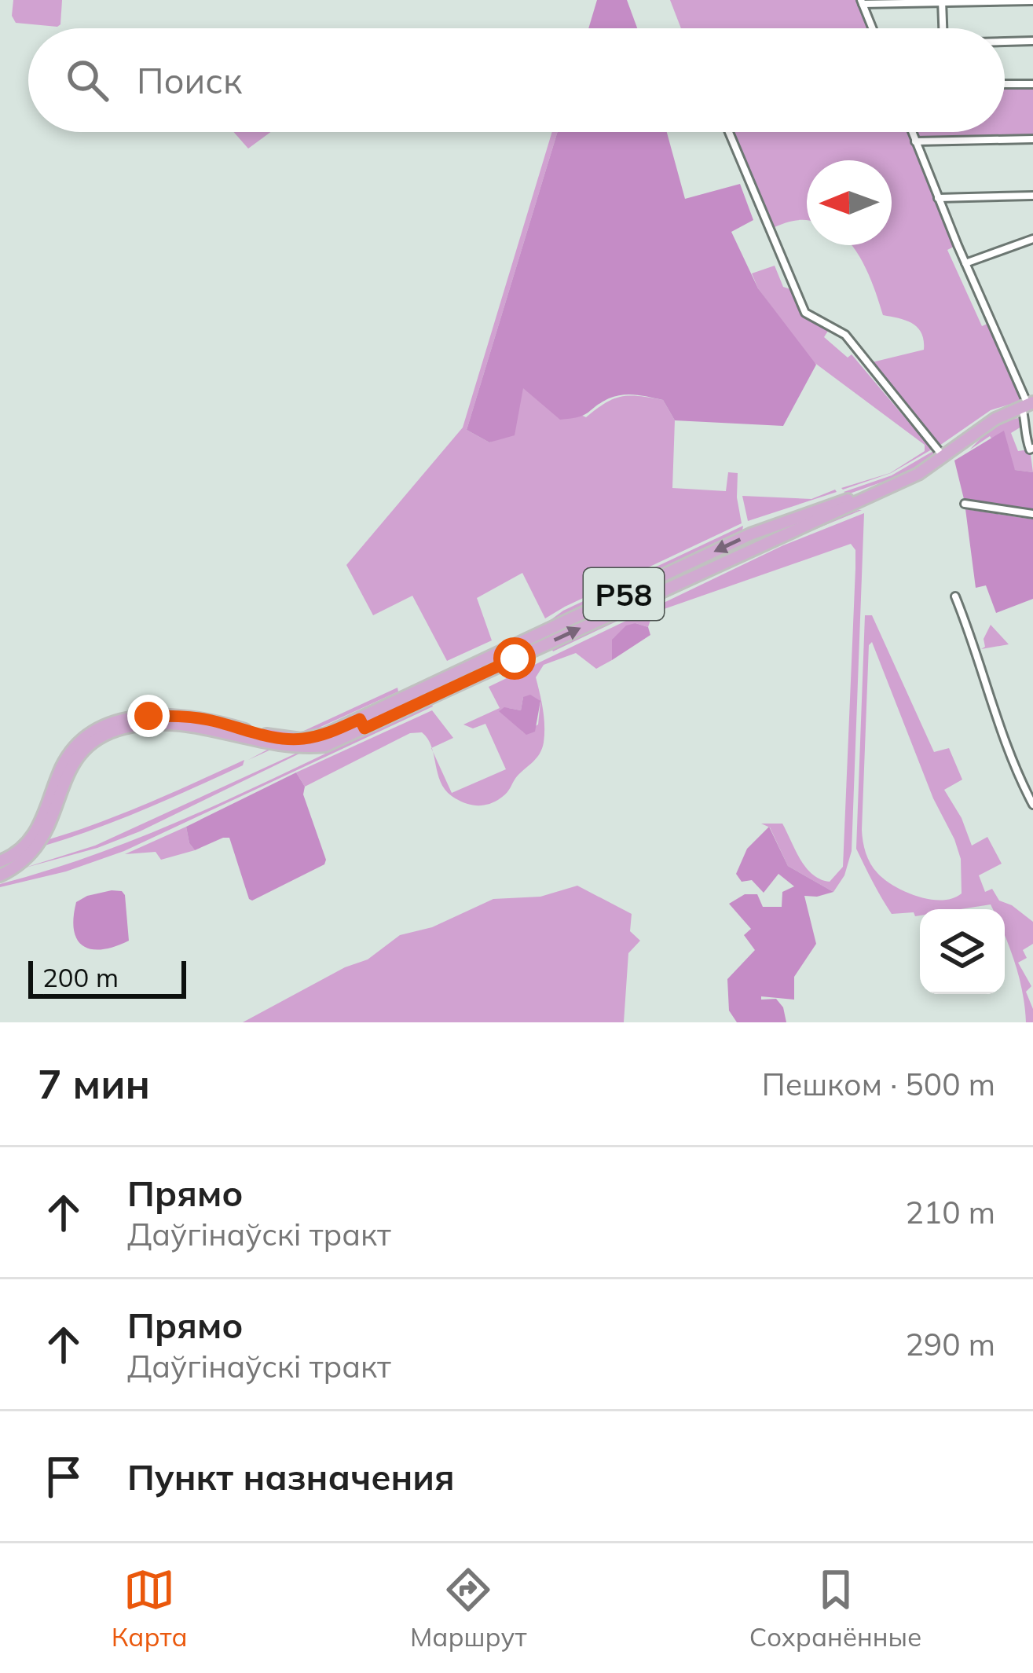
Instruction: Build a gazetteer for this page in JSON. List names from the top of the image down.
{
  "streets": {
    "main road": ["Р58"]
  },
  "scale_bar": "200 m",
  "north": "left",
  "page": {
    "search": "Поиск",
    "scale": "200 m",
    "heading": ["7 мин", "Пешком · 500 m"],
    "list": [
      ["Прямо", "Даўгінаўскі тракт", "210 m"],
      ["Прямо", "Даўгінаўскі тракт", "290 m"],
      "Пункт назначения"
    ],
    "nav": ["Карта", "Маршрут", "Сохранённые"]
  }
}
